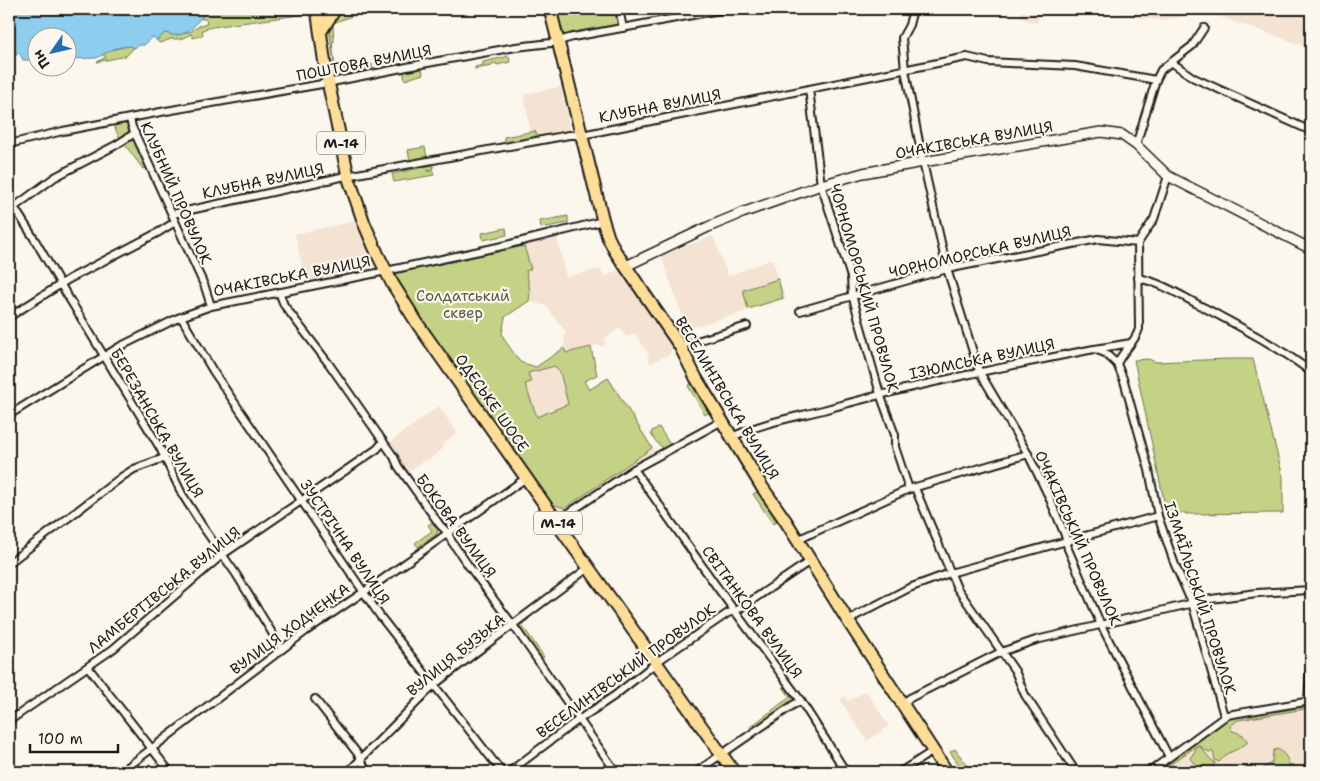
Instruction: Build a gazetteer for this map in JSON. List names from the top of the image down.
{
  "streets": {
    "highway": ["М-14", "ВЕСЕЛИНІВСЬКА ВУЛИЦЯ", "ОДЕСЬКЕ ШОСЕ"],
    "street": [
      "ПОШТОВА ВУЛИЦЯ",
      "КЛУБНА ВУЛИЦЯ",
      "ОЧАКІВСЬКА ВУЛИЦЯ",
      "КЛУБНИЙ ПРОВУЛОК",
      "ЧОРНОМОРСЬКА ВУЛИЦЯ",
      "ЧОРНОМОРСЬКИЙ ПРОВУЛОК",
      "ІЗЮМСЬКА ВУЛИЦЯ",
      "БЕРЕЗАНСЬКА ВУЛИЦЯ",
      "БОКОВА ВУЛИЦЯ",
      "ОЧАКІВСЬКИЙ ПРОВУЛОК",
      "ЗУСТРІЧНА ВУЛИЦЯ",
      "ЛАМБЕРТІВСЬКА ВУЛИЦЯ",
      "ІЗМАЇЛЬСЬКИЙ ПРОВУЛОК",
      "СВІТАНКОВА ВУЛИЦЯ",
      "ВУЛИЦЯ ХОДЧЕНКА",
      "ВУЛИЦЯ БУЗЬКА",
      "ВЕСЕЛИНІВСЬКИЙ ПРОВУЛОК"
    ]
  },
  "crossings": [
    ["ПОШТОВА ВУЛИЦЯ", "КЛУБНИЙ ПРОВУЛОК"],
    ["ПОШТОВА ВУЛИЦЯ", "ВЕСЕЛИНІВСЬКА ВУЛИЦЯ"],
    ["ПОШТОВА ВУЛИЦЯ", "ОДЕСЬКЕ ШОСЕ"],
    ["КЛУБНА ВУЛИЦЯ", "КЛУБНИЙ ПРОВУЛОК"],
    ["КЛУБНА ВУЛИЦЯ", "ЧОРНОМОРСЬКИЙ ПРОВУЛОК"],
    ["КЛУБНА ВУЛИЦЯ", "ВЕСЕЛИНІВСЬКА ВУЛИЦЯ"],
    ["КЛУБНА ВУЛИЦЯ", "ОДЕСЬКЕ ШОСЕ"],
    ["КЛУБНА ВУЛИЦЯ", "ОЧАКІВСЬКИЙ ПРОВУЛОК"],
    ["ОЧАКІВСЬКА ВУЛИЦЯ", "КЛУБНИЙ ПРОВУЛОК"],
    ["ОЧАКІВСЬКА ВУЛИЦЯ", "ЧОРНОМОРСЬКИЙ ПРОВУЛОК"],
    ["ОЧАКІВСЬКА ВУЛИЦЯ", "ВЕСЕЛИНІВСЬКА ВУЛИЦЯ"],
    ["ОЧАКІВСЬКА ВУЛИЦЯ", "ОДЕСЬКЕ ШОСЕ"],
    ["ОЧАКІВСЬКА ВУЛИЦЯ", "БЕРЕЗАНСЬКА ВУЛИЦЯ"],
    ["ОЧАКІВСЬКА ВУЛИЦЯ", "БОКОВА ВУЛИЦЯ"],
    ["ОЧАКІВСЬКА ВУЛИЦЯ", "ОЧАКІВСЬКИЙ ПРОВУЛОК"],
    ["ОЧАКІВСЬКА ВУЛИЦЯ", "ЗУСТРІЧНА ВУЛИЦЯ"],
    ["ЧОРНОМОРСЬКА ВУЛИЦЯ", "ЧОРНОМОРСЬКИЙ ПРОВУЛОК"],
    ["ЧОРНОМОРСЬКА ВУЛИЦЯ", "ОЧАКІВСЬКИЙ ПРОВУЛОК"],
    ["ЧОРНОМОРСЬКИЙ ПРОВУЛОК", "ІЗЮМСЬКА ВУЛИЦЯ"],
    ["ІЗЮМСЬКА ВУЛИЦЯ", "ВЕСЕЛИНІВСЬКА ВУЛИЦЯ"],
    ["ІЗЮМСЬКА ВУЛИЦЯ", "ОЧАКІВСЬКИЙ ПРОВУЛОК"],
    ["ВЕСЕЛИНІВСЬКА ВУЛИЦЯ", "ВЕСЕЛИНІВСЬКИЙ ПРОВУЛОК"],
    ["ОДЕСЬКЕ ШОСЕ", "ВУЛИЦЯ ХОДЧЕНКА"],
    ["ОДЕСЬКЕ ШОСЕ", "ВУЛИЦЯ БУЗЬКА"],
    ["ОДЕСЬКЕ ШОСЕ", "ВЕСЕЛИНІВСЬКИЙ ПРОВУЛОК"],
    ["БЕРЕЗАНСЬКА ВУЛИЦЯ", "ЛАМБЕРТІВСЬКА ВУЛИЦЯ"],
    ["БЕРЕЗАНСЬКА ВУЛИЦЯ", "ВУЛИЦЯ ХОДЧЕНКА"],
    ["БОКОВА ВУЛИЦЯ", "ЛАМБЕРТІВСЬКА ВУЛИЦЯ"],
    ["БОКОВА ВУЛИЦЯ", "ВУЛИЦЯ ХОДЧЕНКА"],
    ["БОКОВА ВУЛИЦЯ", "ВУЛИЦЯ БУЗЬКА"],
    ["БОКОВА ВУЛИЦЯ", "ВЕСЕЛИНІВСЬКИЙ ПРОВУЛОК"],
    ["ЗУСТРІЧНА ВУЛИЦЯ", "ЛАМБЕРТІВСЬКА ВУЛИЦЯ"],
    ["ЗУСТРІЧНА ВУЛИЦЯ", "ВУЛИЦЯ ХОДЧЕНКА"],
    ["ЗУСТРІЧНА ВУЛИЦЯ", "ВУЛИЦЯ БУЗЬКА"],
    ["СВІТАНКОВА ВУЛИЦЯ", "ВЕСЕЛИНІВСЬКИЙ ПРОВУЛОК"]
  ],
  "parks": ["Солдатський сквер"],
  "scale_bar": "100 m",
  "north": "bottom left"
}
